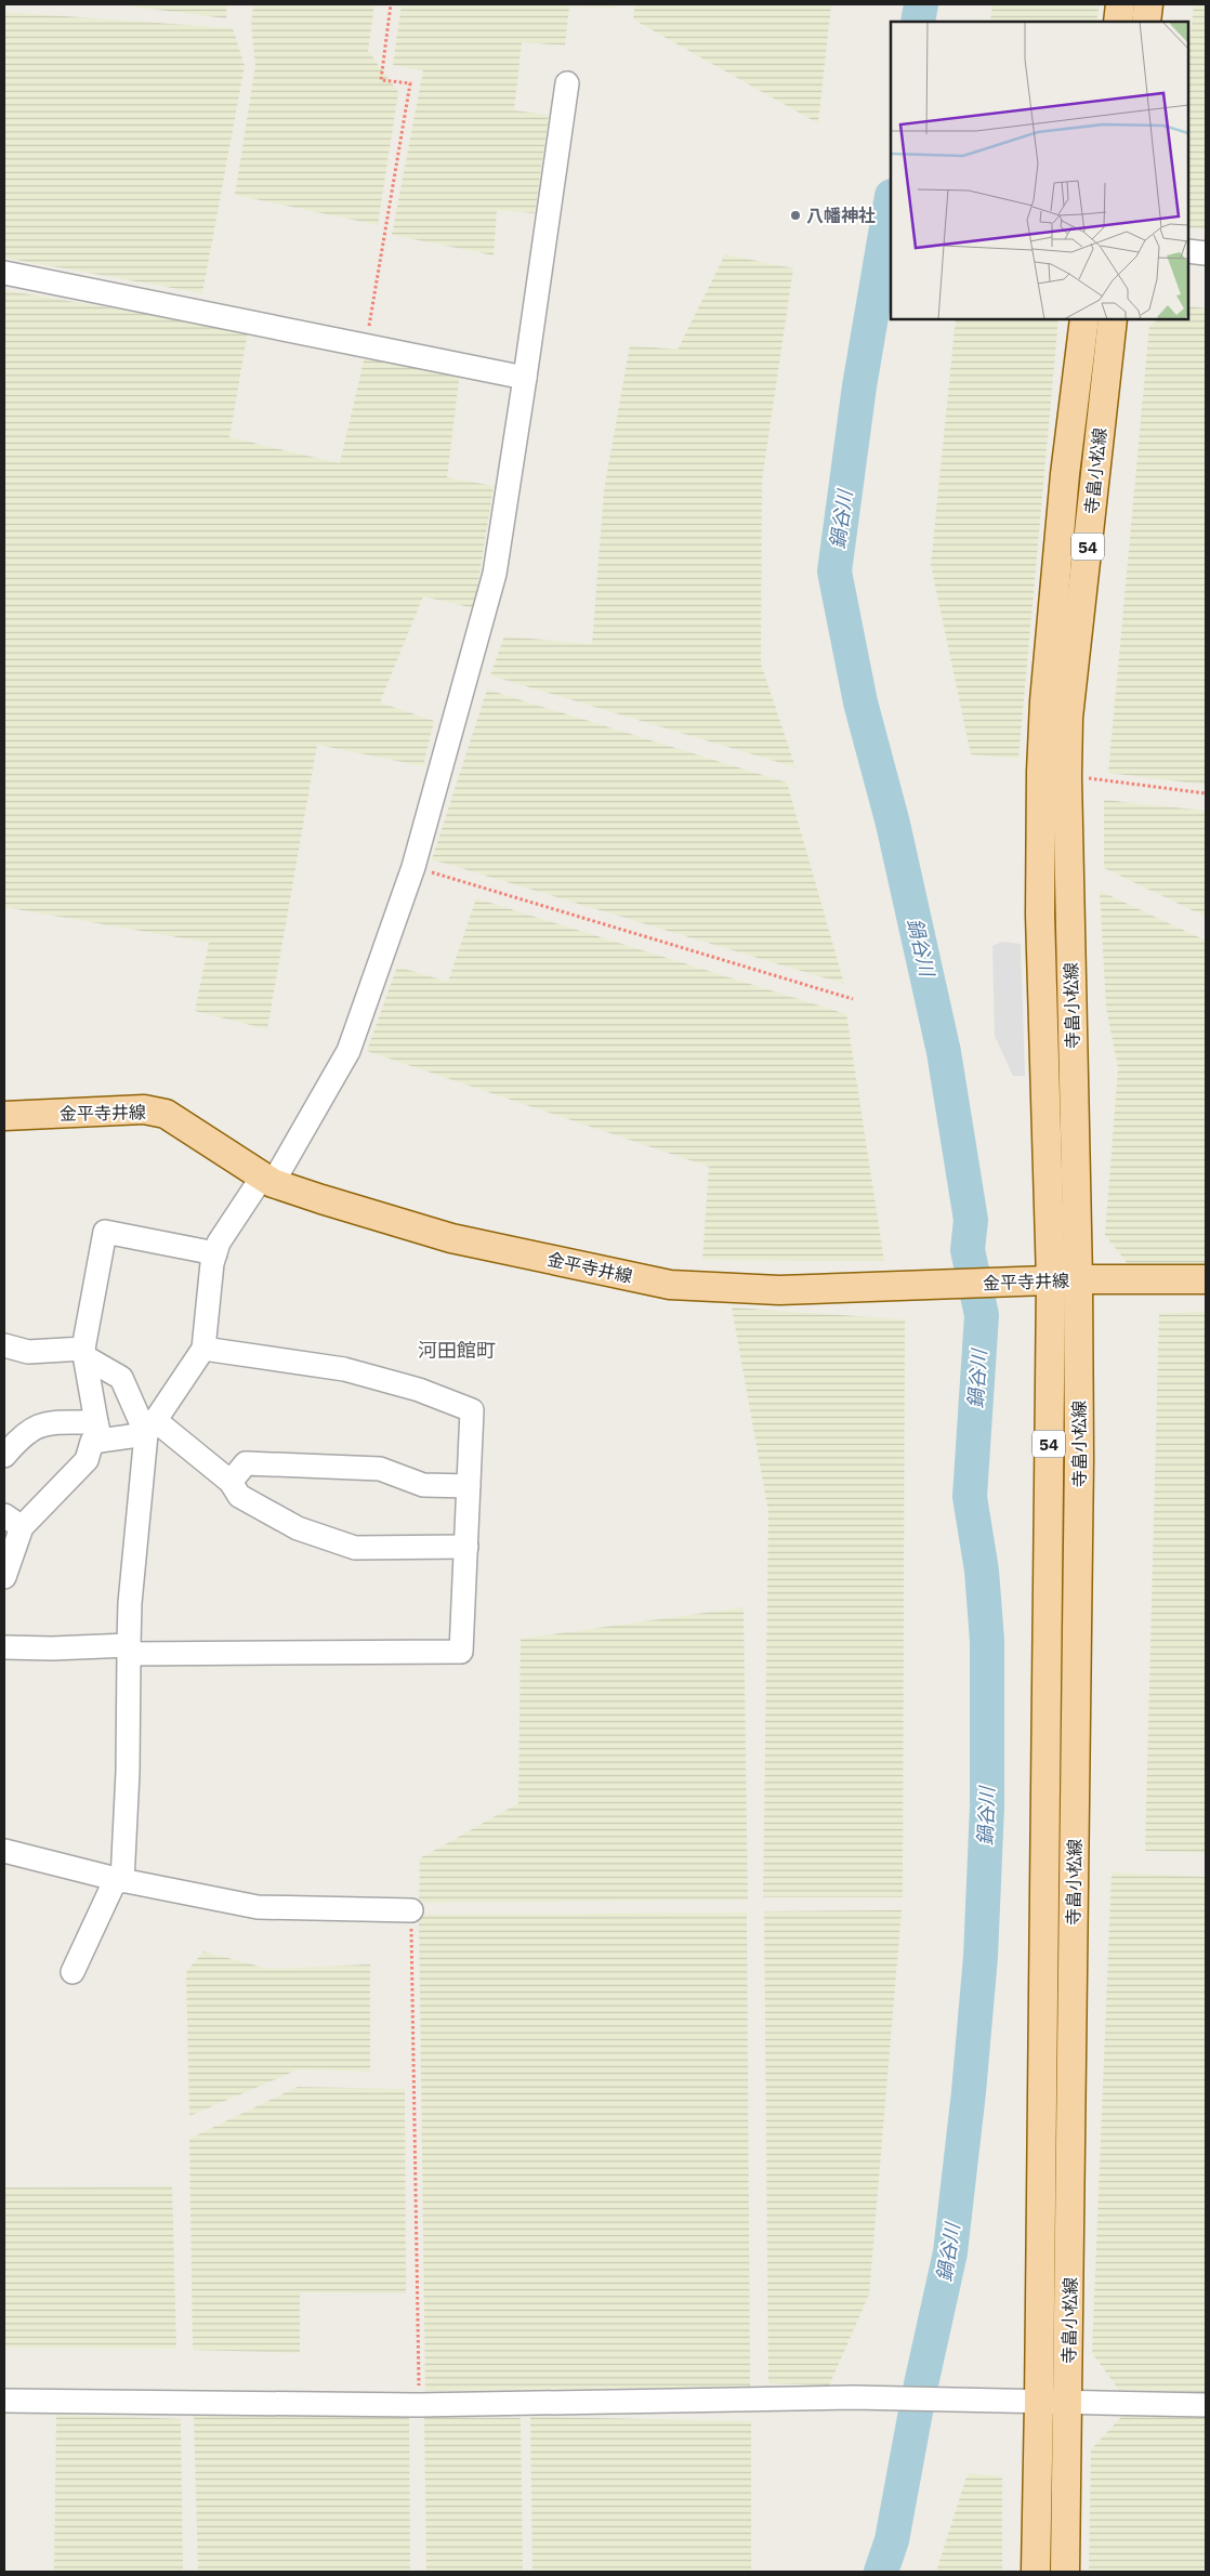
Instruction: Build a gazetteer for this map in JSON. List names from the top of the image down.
{
  "streets": {
    "main road": ["寺畠小松線", "54", "金平寺井線"]
  },
  "crossings": [
    ["寺畠小松線", "金平寺井線"]
  ],
  "districts": ["河田館町"],
  "water": ["鍋谷川"],
  "places": ["八幡神社"]
}
